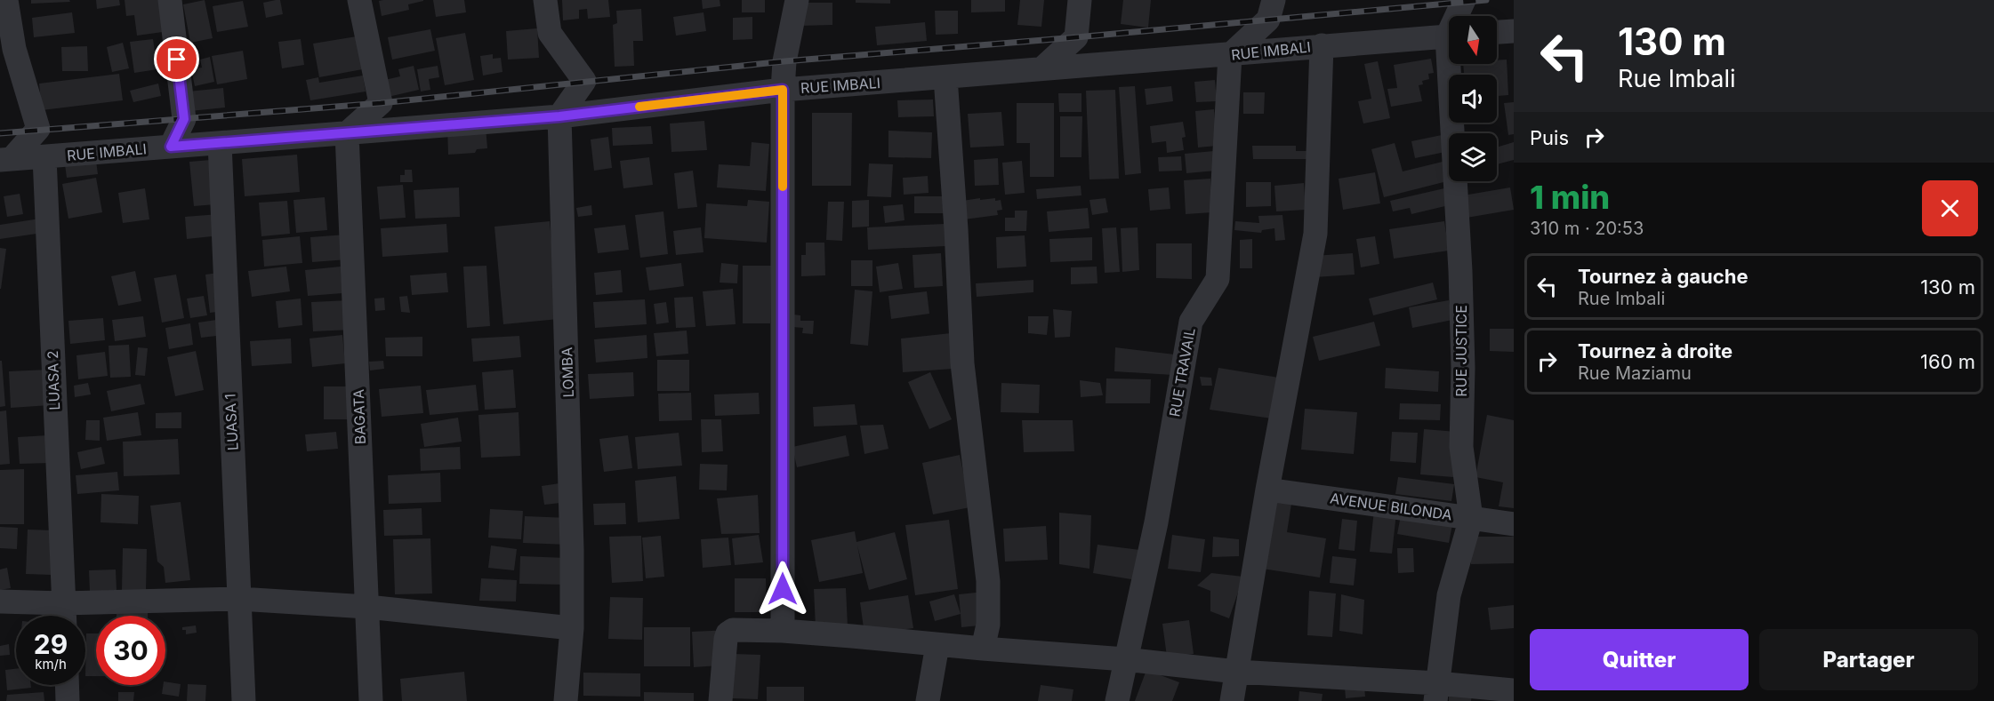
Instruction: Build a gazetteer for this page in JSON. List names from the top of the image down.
{
  "streets": {
    "street": [
      "RUE IMBALI",
      "RUE JUSTICE",
      "LOMBA",
      "RUE TRAVAIL",
      "LUASA 2",
      "BAGATA",
      "LUASA 1",
      "AVENUE BILONDA"
    ]
  },
  "crossings": [
    ["RUE IMBALI", "LOMBA"],
    ["RUE IMBALI", "RUE TRAVAIL"],
    ["RUE IMBALI", "LUASA 2"],
    ["RUE IMBALI", "BAGATA"],
    ["RUE IMBALI", "LUASA 1"],
    ["RUE JUSTICE", "AVENUE BILONDA"]
  ],
  "north": "bottom",
  "page": {
    "turn": ["130 m", "Rue Imbali"],
    "then": "Puis",
    "heading": ["1 min", "310 m · 20:53"],
    "list": [
      {
        "name": "Tournez à gauche",
        "note": "Rue Imbali",
        "value": "130 m"
      },
      {
        "name": "Tournez à droite",
        "note": "Rue Maziamu",
        "value": "160 m"
      }
    ],
    "speed": "29 km/h",
    "limit": "30",
    "buttons": ["Quitter", "Partager"]
  }
}
